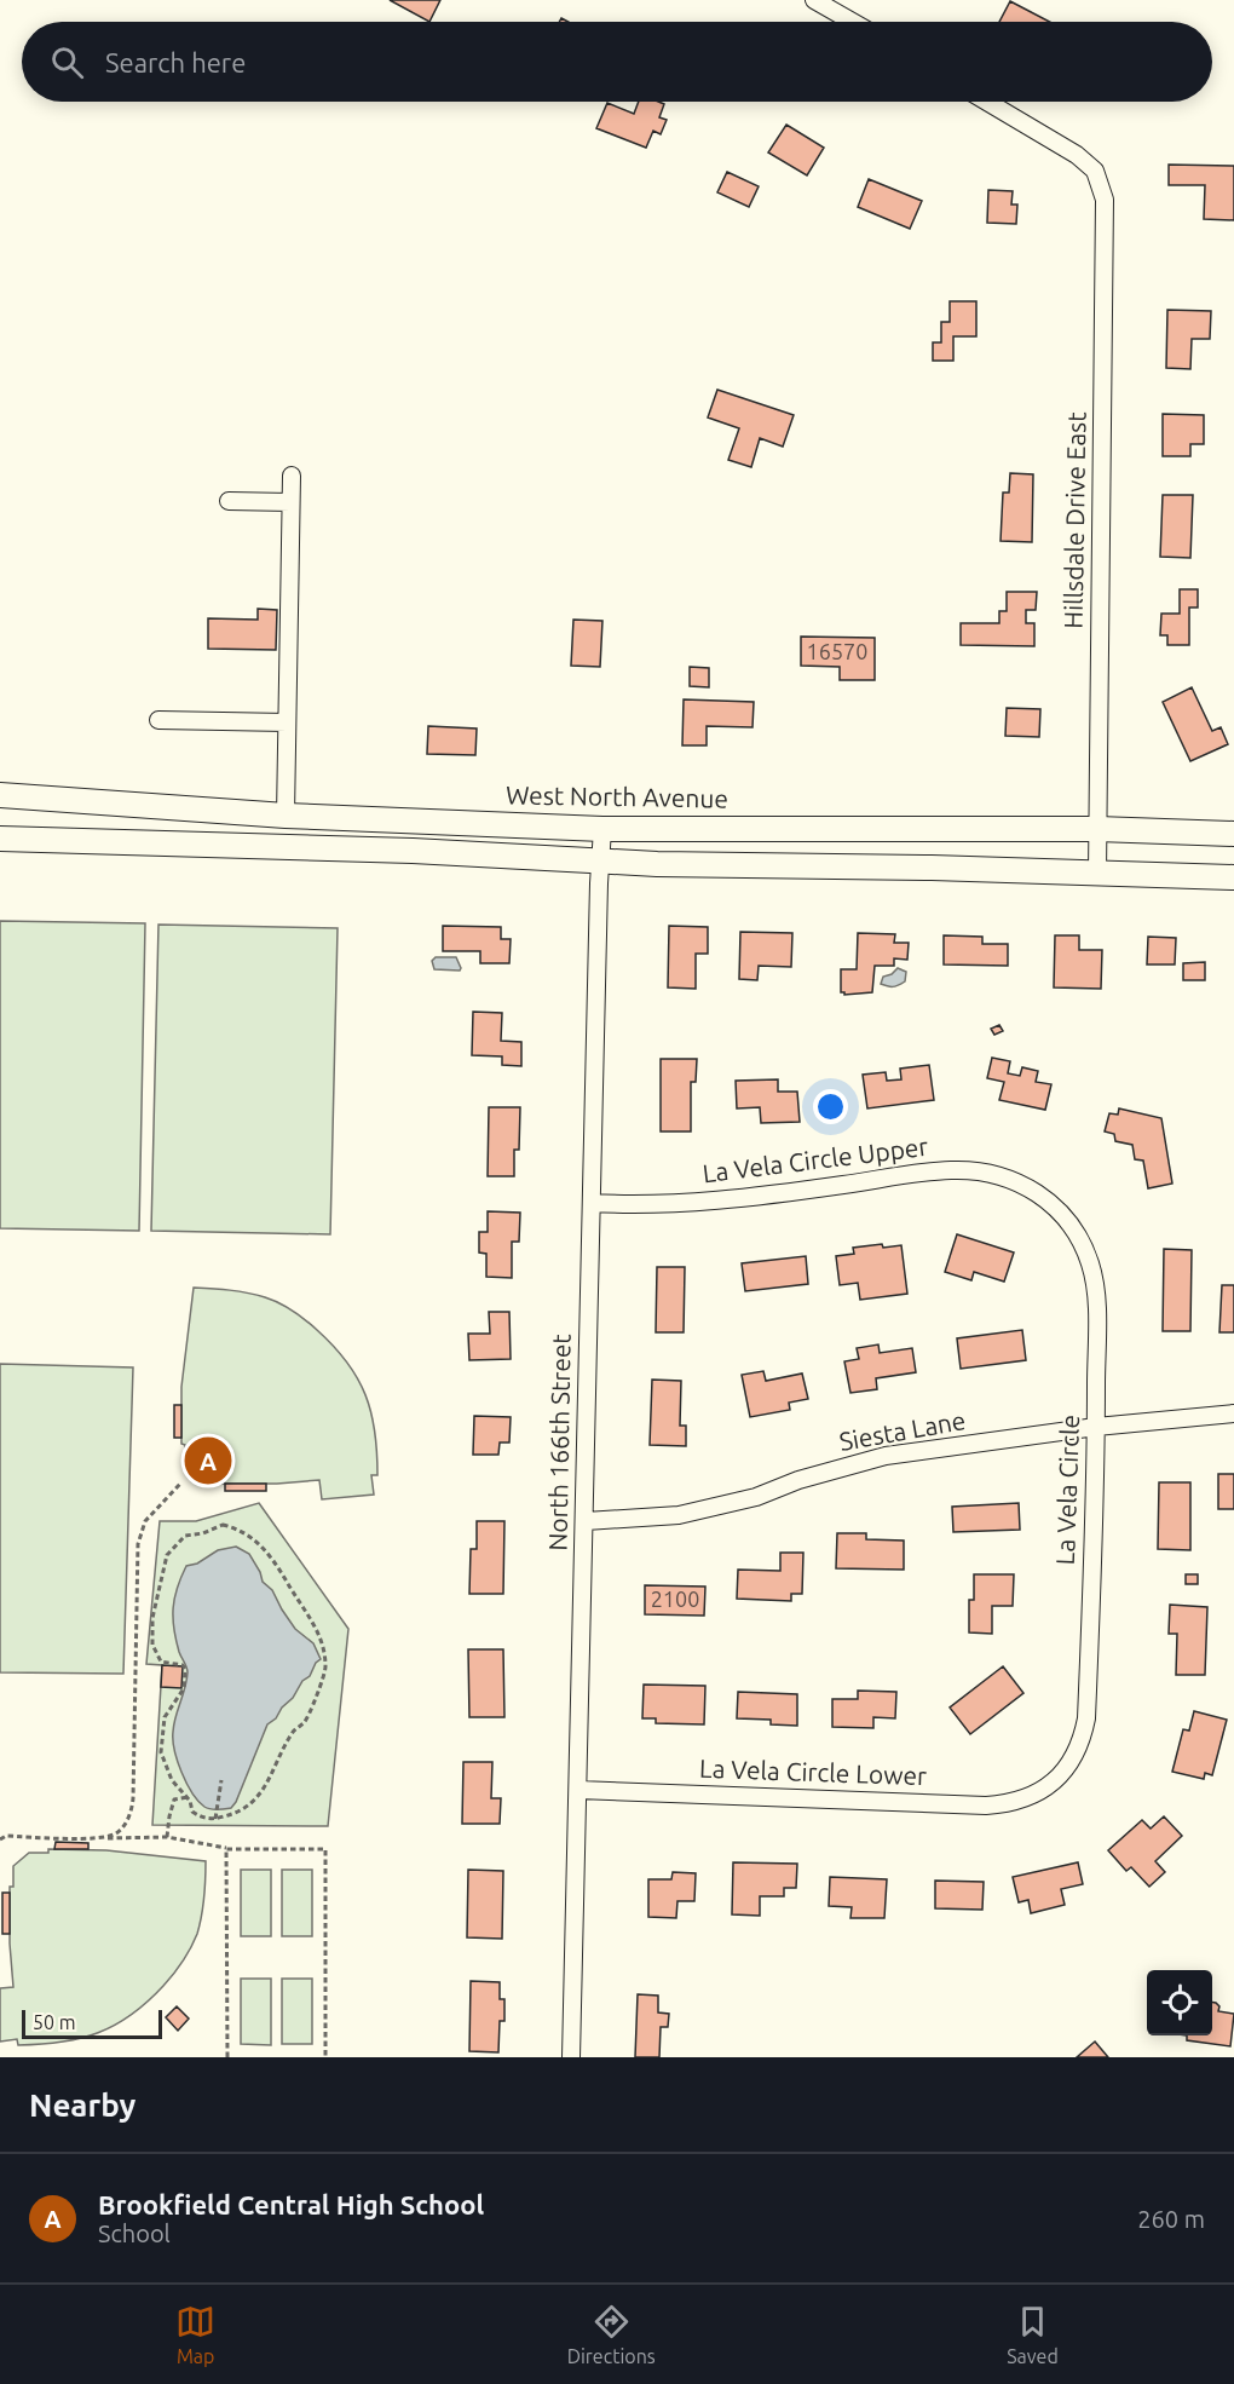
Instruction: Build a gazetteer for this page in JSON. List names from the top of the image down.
{
  "streets": {
    "main road": ["West North Avenue"],
    "street": [
      "Hillsdale Drive East",
      "La Vela Circle Upper",
      "Siesta Lane",
      "North 166th Street",
      "La Vela Circle",
      "La Vela Circle Lower"
    ]
  },
  "crossings": [
    ["Hillsdale Drive East", "West North Avenue"],
    ["West North Avenue", "North 166th Street"],
    ["La Vela Circle Upper", "North 166th Street"],
    ["La Vela Circle Upper", "La Vela Circle"],
    ["Siesta Lane", "North 166th Street"],
    ["Siesta Lane", "La Vela Circle"],
    ["North 166th Street", "La Vela Circle Lower"],
    ["La Vela Circle", "La Vela Circle Lower"]
  ],
  "house_numbers": ["16570", "2100"],
  "scale_bar": "50 m",
  "page": {
    "search": "Search here",
    "pins": "A",
    "scale": "50 m",
    "heading": "Nearby",
    "list": [
      {
        "mark": "A",
        "name": "Brookfield Central High School",
        "note": "School",
        "value": "260 m"
      }
    ],
    "nav": ["Map", "Directions", "Saved"]
  }
}
